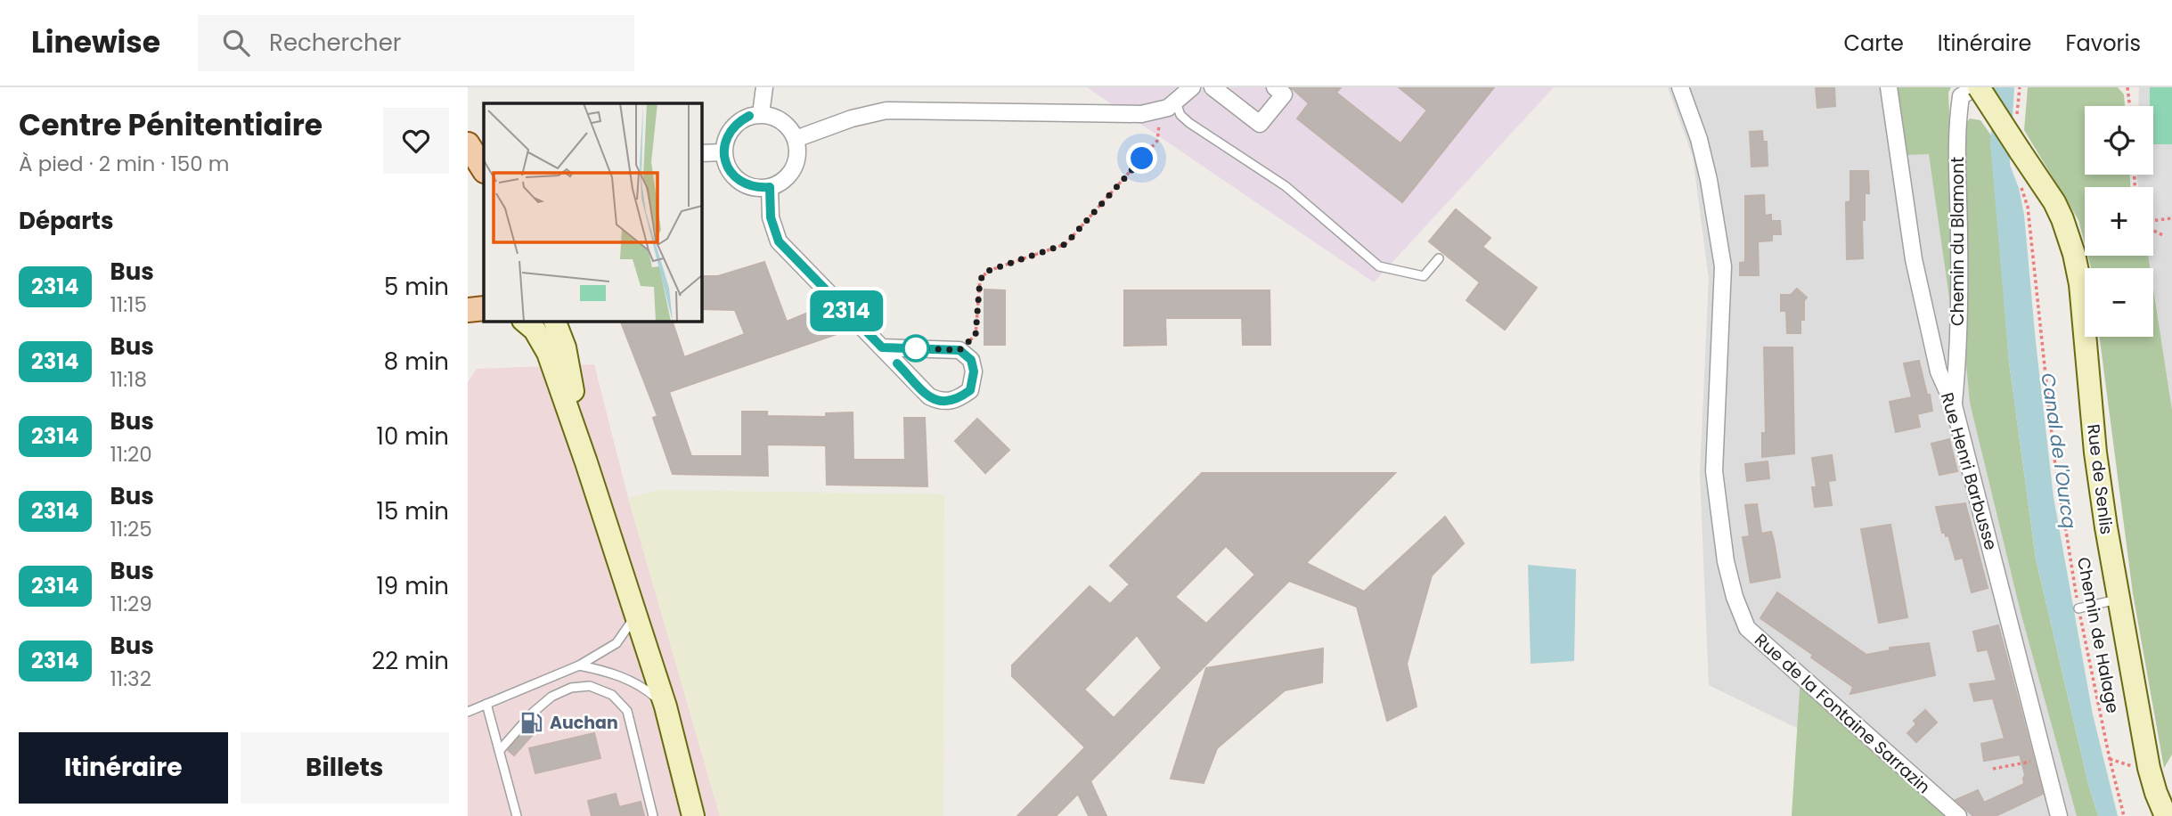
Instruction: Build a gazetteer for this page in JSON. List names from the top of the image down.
{
  "streets": {
    "main road": ["Rue de Senlis"],
    "street": ["Chemin du Blamont", "Rue Henri Barbusse", "Rue de la Fontaine Sarrazin"],
    "path": ["Chemin de Halage"]
  },
  "crossings": [
    ["Chemin du Blamont", "Rue Henri Barbusse"],
    ["Chemin du Blamont", "Rue de Senlis"]
  ],
  "water": ["Canal de l'Ourcq"],
  "places": {
    "fuel station": ["Auchan"]
  },
  "lines": ["bus line 2314"],
  "page": {
    "header": "Linewise",
    "search": "Rechercher",
    "nav": ["Carte", "Itinéraire", "Favoris"],
    "heading": [
      ["Centre Pénitentiaire", "À pied · 2 min · 150 m"],
      "Départs"
    ],
    "on_map": "2314",
    "map_buttons": ["+", "−"],
    "list": [
      {
        "mark": "2314",
        "name": "Bus",
        "note": "11:15",
        "value": "5 min"
      },
      {
        "mark": "2314",
        "name": "Bus",
        "note": "11:18",
        "value": "8 min"
      },
      {
        "mark": "2314",
        "name": "Bus",
        "note": "11:20",
        "value": "10 min"
      },
      {
        "mark": "2314",
        "name": "Bus",
        "note": "11:25",
        "value": "15 min"
      },
      {
        "mark": "2314",
        "name": "Bus",
        "note": "11:29",
        "value": "19 min"
      },
      {
        "mark": "2314",
        "name": "Bus",
        "note": "11:32",
        "value": "22 min"
      }
    ],
    "buttons": ["Itinéraire", "Billets"]
  }
}
